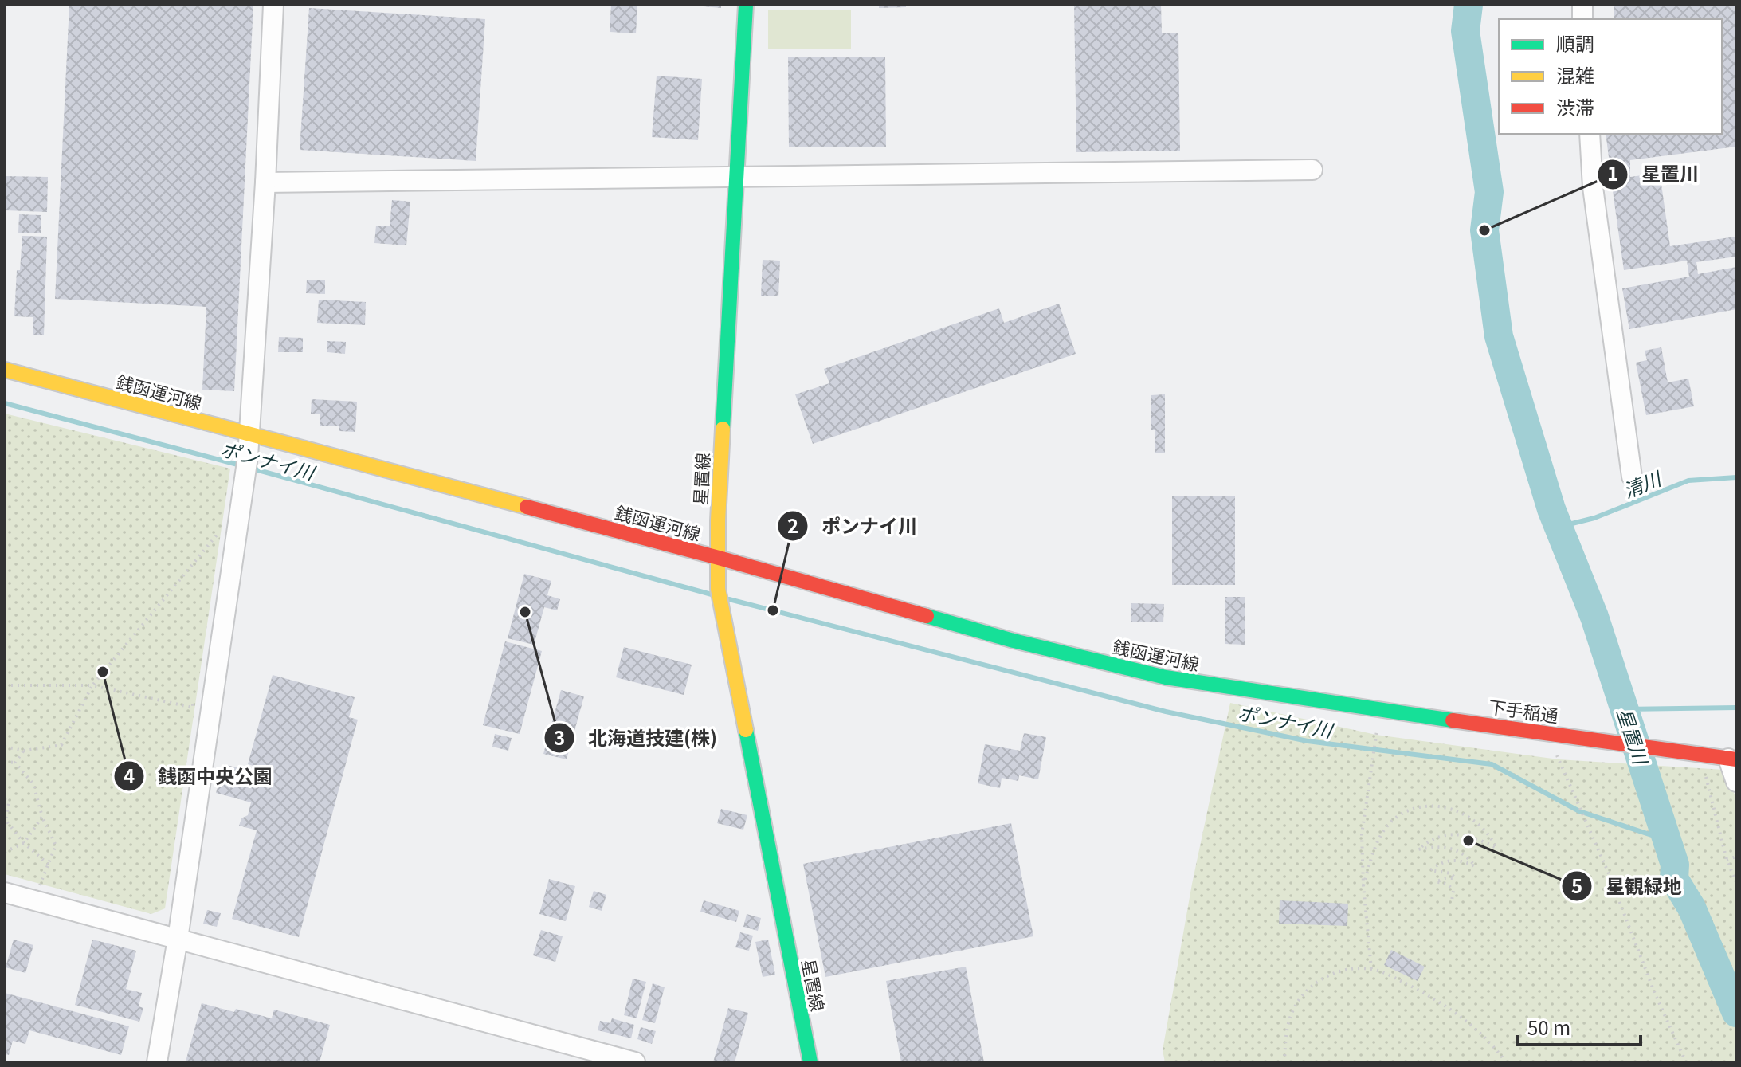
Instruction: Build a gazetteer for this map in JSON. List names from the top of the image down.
{
  "streets": {
    "street": ["銭函運河線", "星置線", "下手稲通"]
  },
  "crossings": [
    ["銭函運河線", "星置線"],
    ["銭函運河線", "下手稲通"]
  ],
  "water": ["ポンナイ川", "清川", "星置川"],
  "places": [
    "星置川",
    "ポンナイ川",
    "北海道技建(株)",
    "銭函中央公園",
    "星観緑地"
  ],
  "legend": ["順調", "混雑", "渋滞"],
  "scale_bar": "50 m"
}
